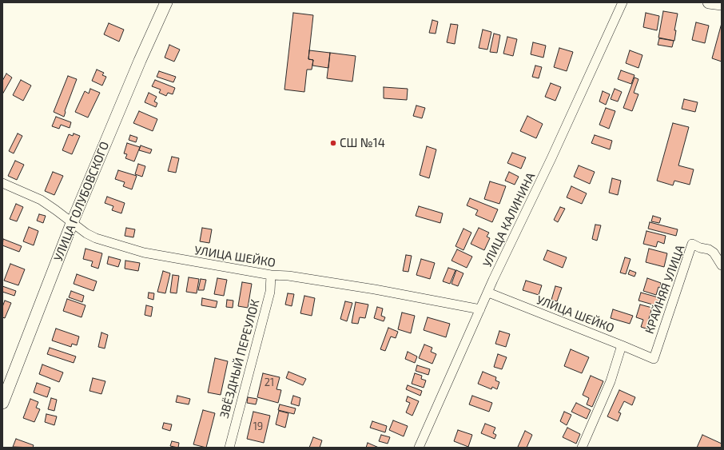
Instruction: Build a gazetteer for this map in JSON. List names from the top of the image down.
{
  "streets": {
    "street": [
      "УЛИЦА ГОЛУБОВСКОГО",
      "УЛИЦА КАЛИНИНА",
      "УЛИЦА ШЕЙКО",
      "КРАЙНЯЯ УЛИЦА",
      "ЗВЁЗДНЫЙ ПЕРЕУЛОК"
    ]
  },
  "crossings": [
    ["УЛИЦА ГОЛУБОВСКОГО", "УЛИЦА ШЕЙКО"],
    ["УЛИЦА КАЛИНИНА", "УЛИЦА ШЕЙКО"],
    ["УЛИЦА ШЕЙКО", "КРАЙНЯЯ УЛИЦА"],
    ["УЛИЦА ШЕЙКО", "ЗВЁЗДНЫЙ ПЕРЕУЛОК"]
  ],
  "places": ["СШ №14"],
  "house_numbers": ["21", "19"]
}
